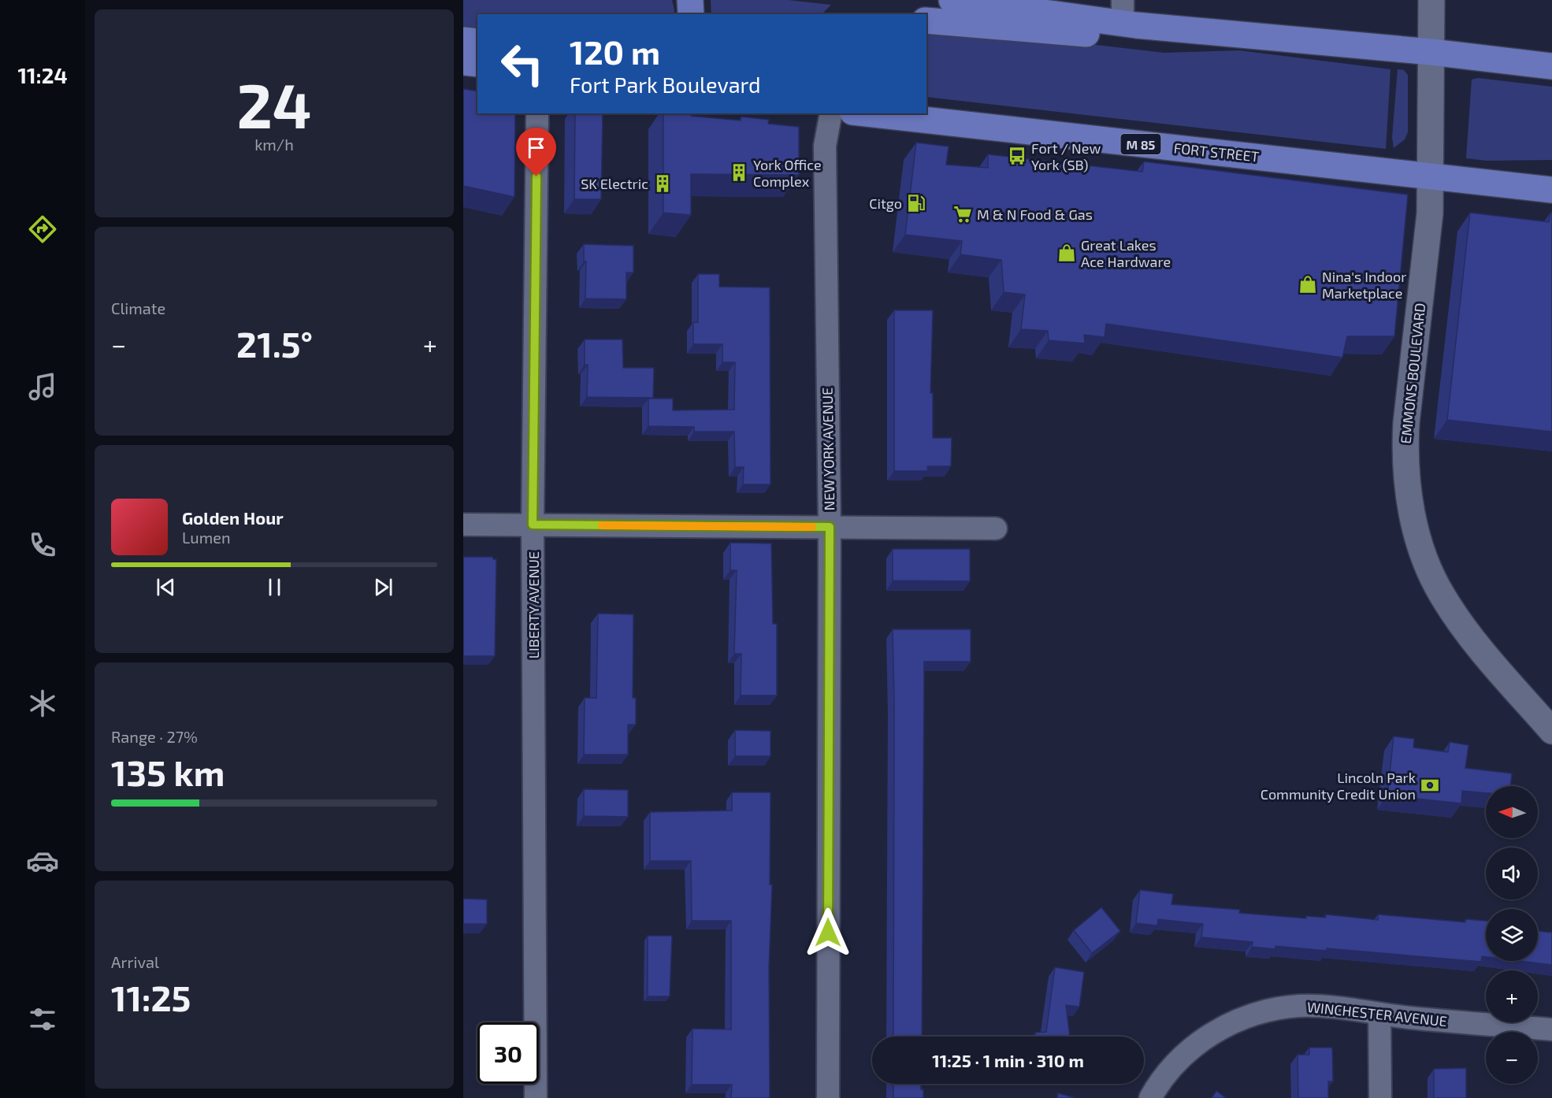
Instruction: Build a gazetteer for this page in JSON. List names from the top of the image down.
{
  "streets": {
    "main road": ["M 85", "FORT STREET"],
    "street": [
      "EMMONS BOULEVARD",
      "NEW YORK AVENUE",
      "LIBERTY AVENUE",
      "WINCHESTER AVENUE"
    ]
  },
  "crossings": [
    ["FORT STREET", "EMMONS BOULEVARD"]
  ],
  "places": {
    "bus stop": ["Fort / New York (SB)"],
    "building": ["York Office Complex", "SK Electric"],
    "fuel station": ["Citgo"],
    "supermarket": ["M & N Food & Gas"],
    "shop": ["Great Lakes Ace Hardware", "Nina's Indoor Marketplace"],
    "bank": ["Lincoln Park Community Credit Union"]
  },
  "north": "left",
  "page": {
    "tabs": "11:24",
    "tile": [
      ["24", "km/h"],
      "Climate",
      ["Range · 27%", "135 km"],
      ["Arrival", "11:25"]
    ],
    "turn": ["120 m", "Fort Park Boulevard"],
    "heat": ["−", "21.5°", "+"],
    "song": ["Golden Hour", "Lumen"],
    "map_buttons": ["+", "−"],
    "limit": "30",
    "trip": "11:25 · 1 min · 310 m"
  }
}
